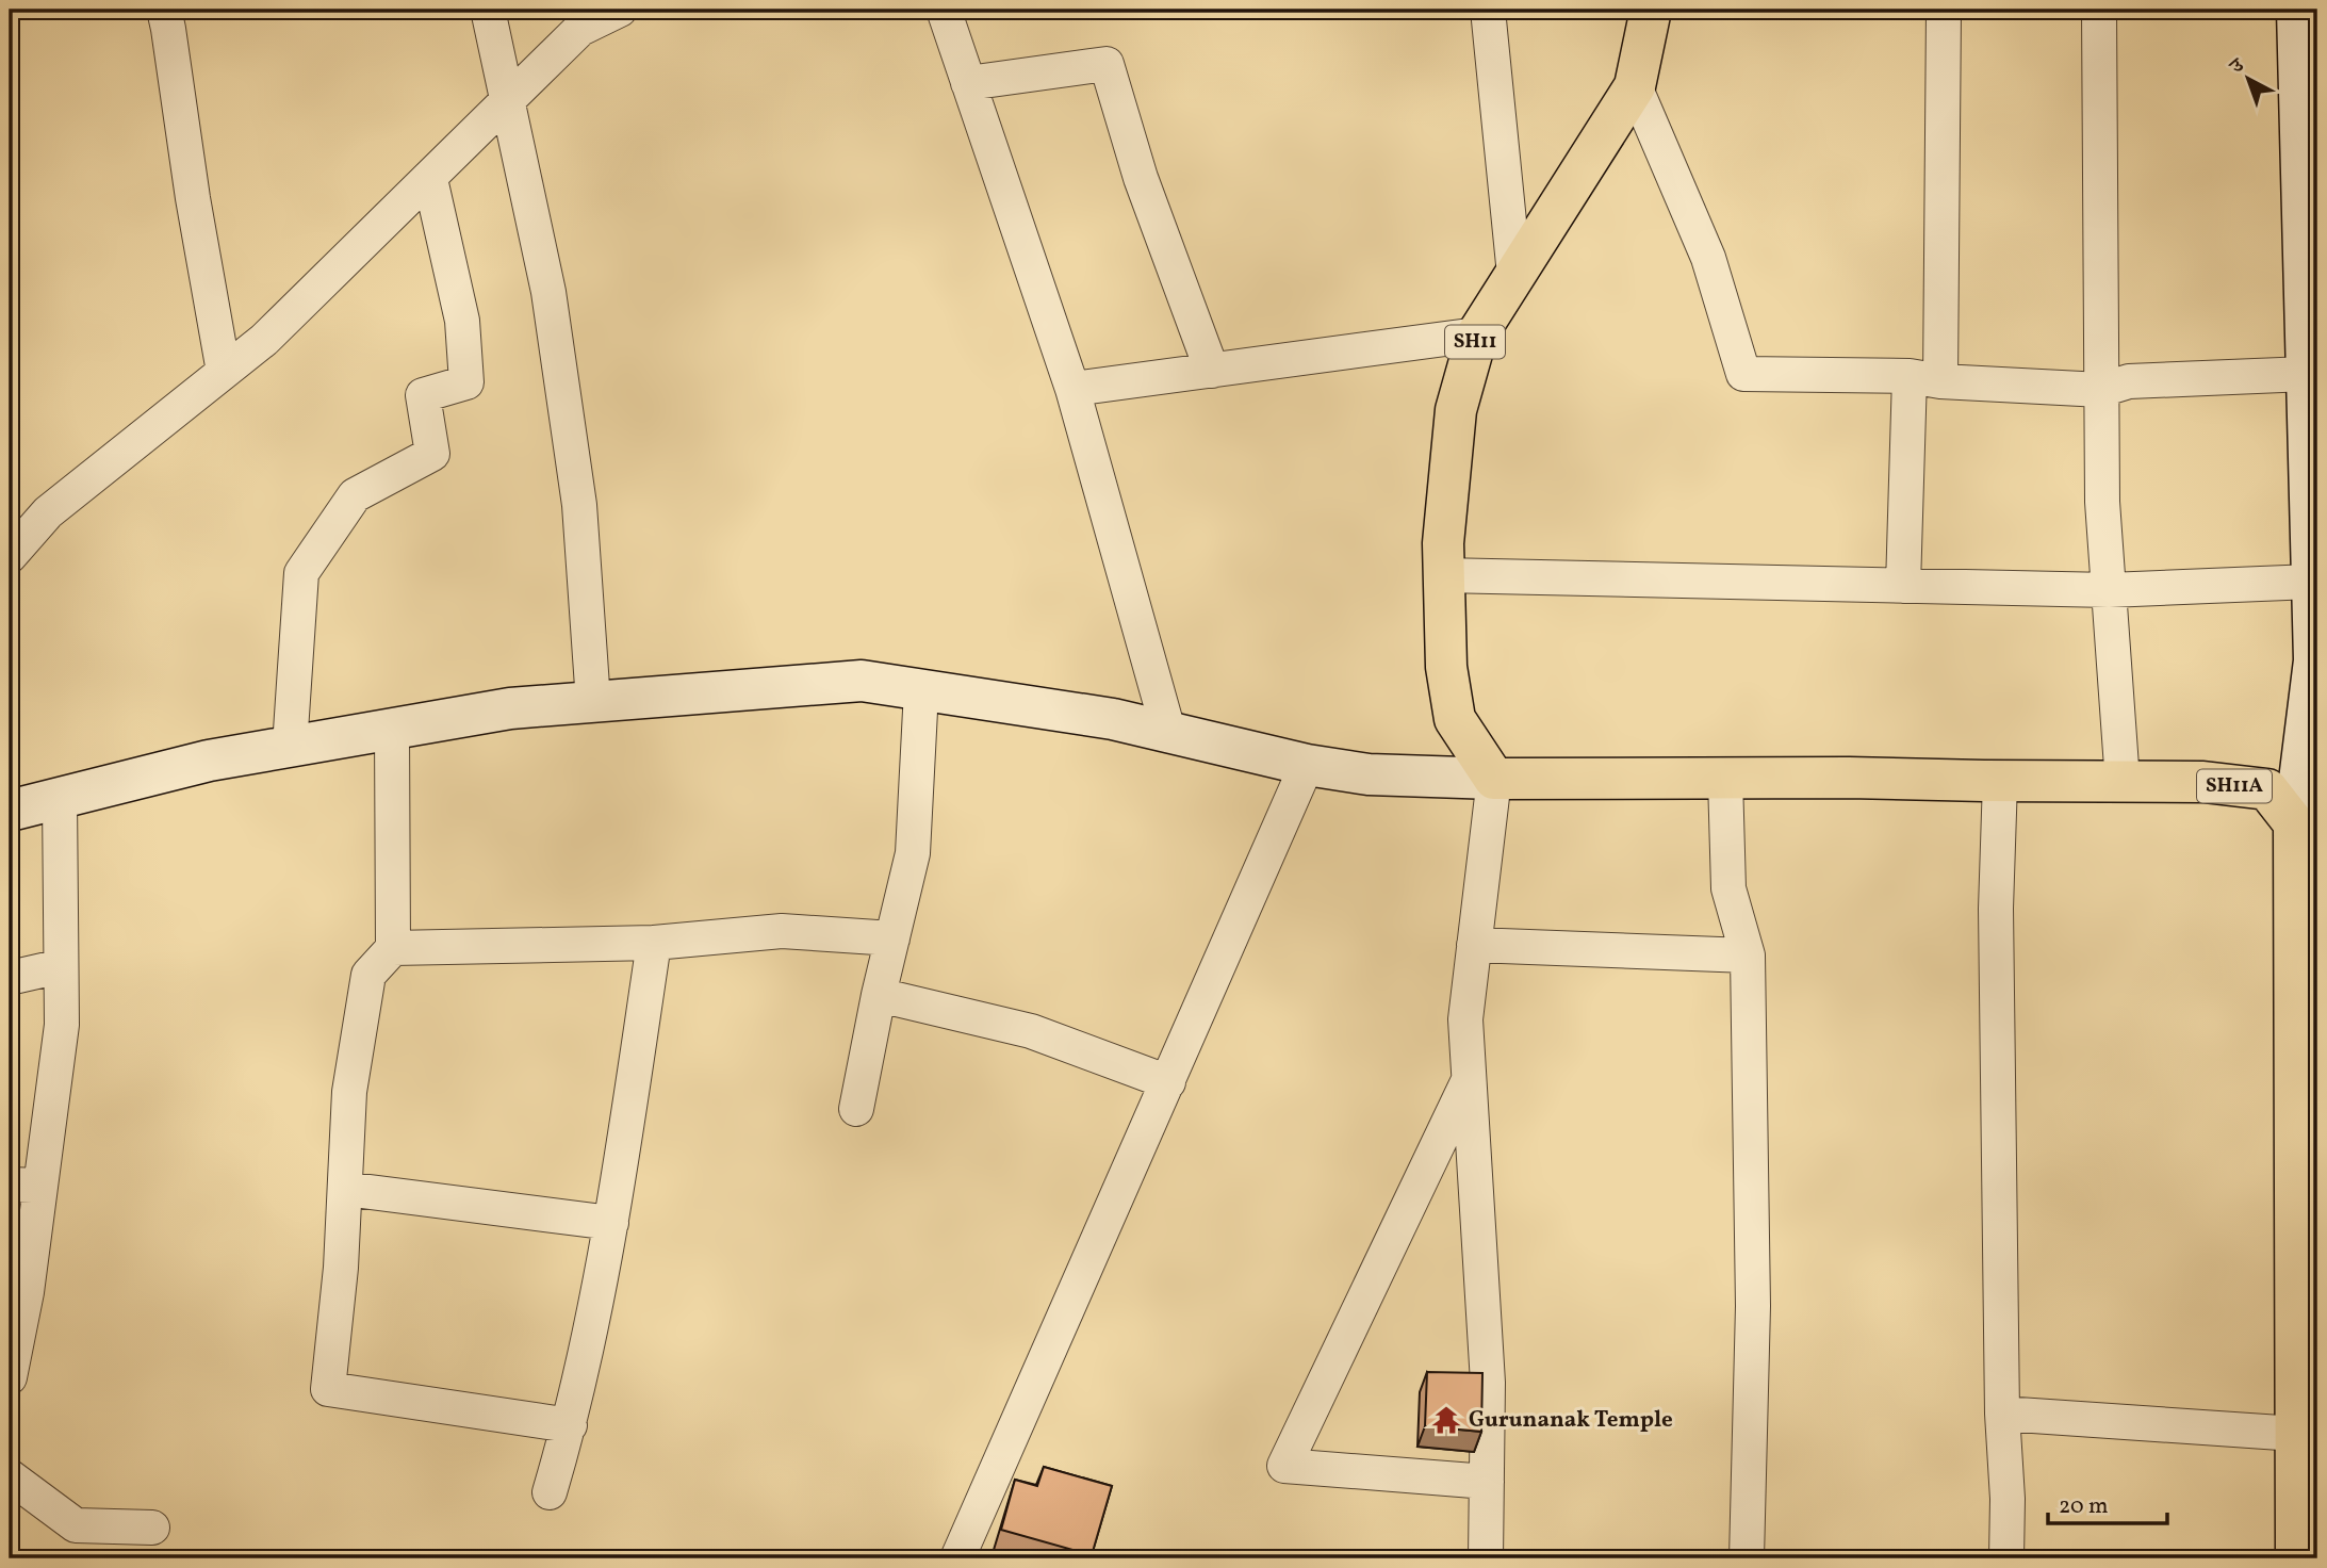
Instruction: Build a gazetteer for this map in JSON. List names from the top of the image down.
{
  "streets": {
    "main road": ["SH11", "SH11A"]
  },
  "crossings": [
    ["SH11", "SH11A"]
  ],
  "places": {
    "temple": ["Gurunanak Temple"]
  },
  "scale_bar": "20 m",
  "north": "top left"
}
